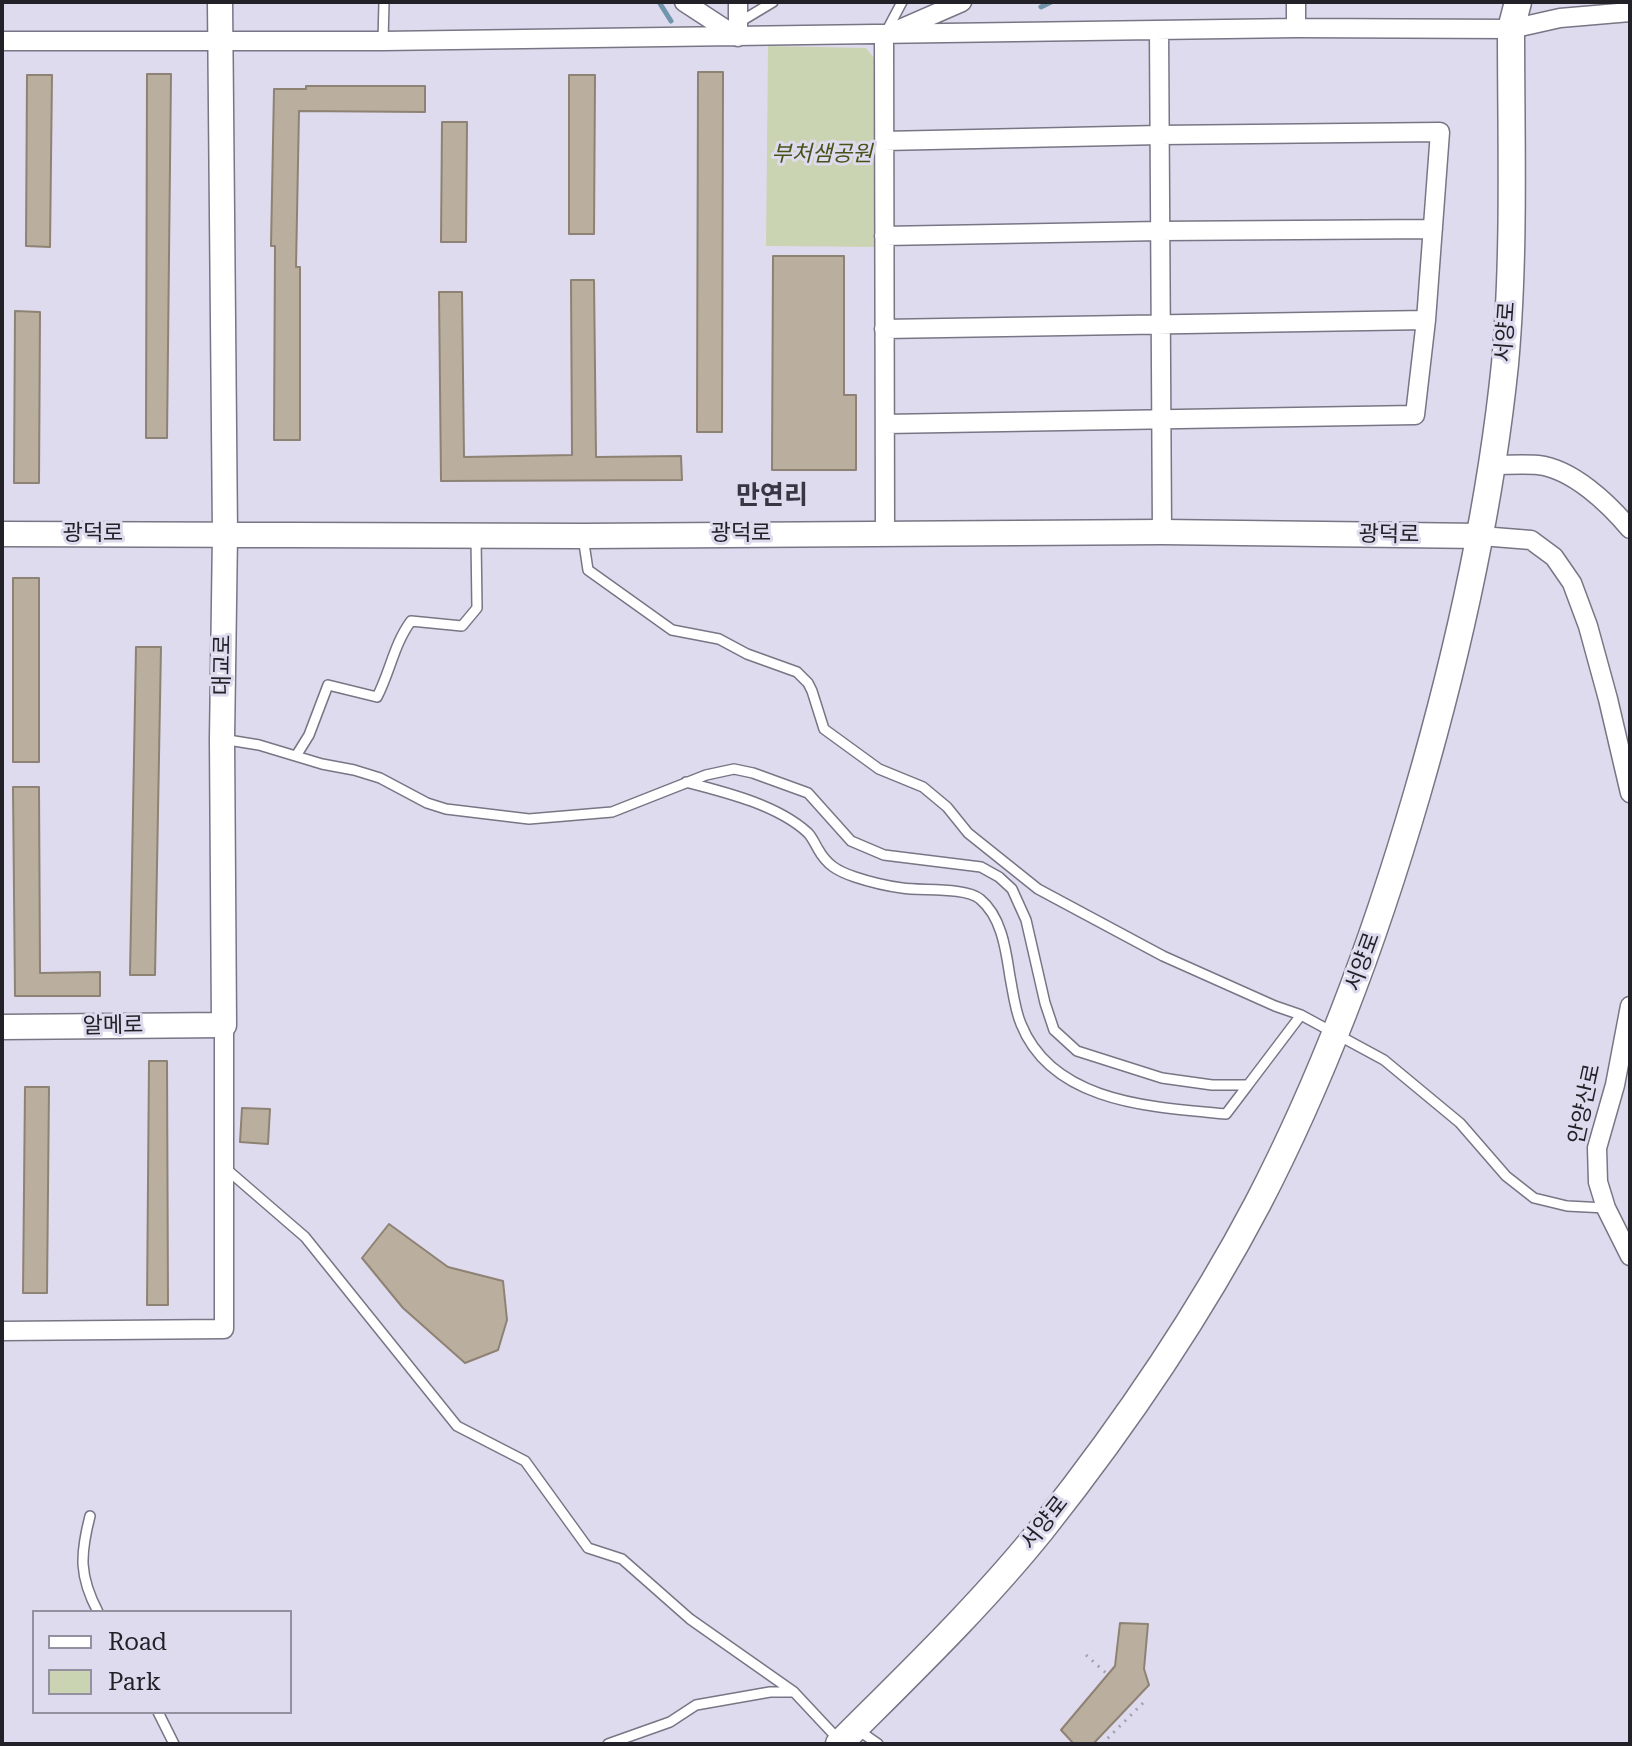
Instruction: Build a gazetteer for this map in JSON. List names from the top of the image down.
{
  "streets": {
    "main road": ["서양로"],
    "street": [
      "광덕로",
      "대교로",
      "알메로",
      "안양산로"
    ]
  },
  "crossings": [
    ["서양로", "광덕로"],
    ["광덕로", "대교로"],
    ["대교로", "알메로"]
  ],
  "districts": ["만연리"],
  "parks": ["부처샘공원"],
  "legend": ["Road", "Park"]
}
